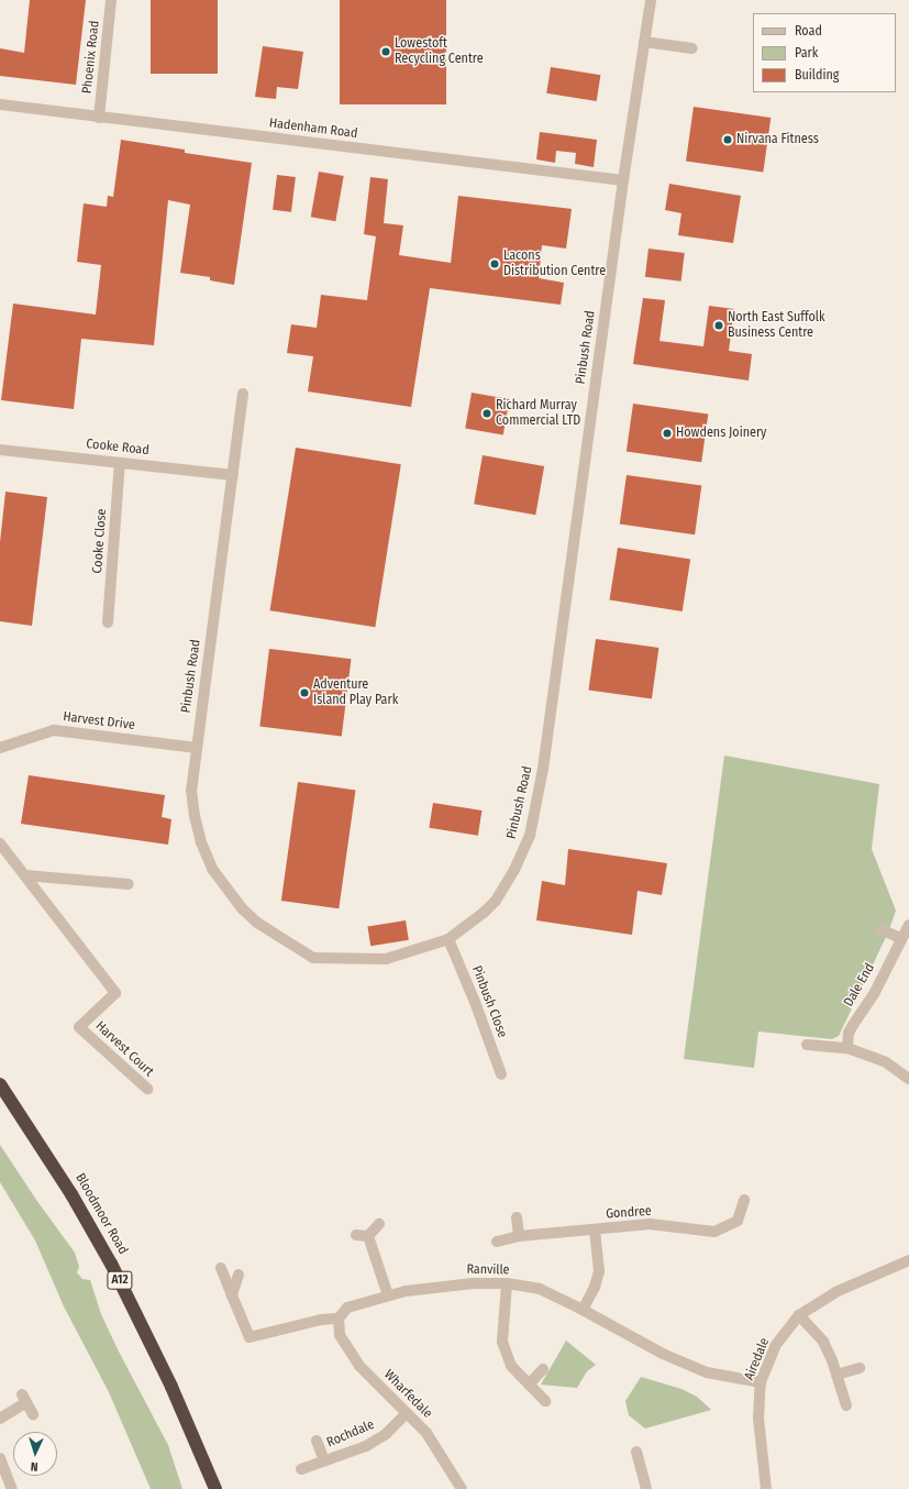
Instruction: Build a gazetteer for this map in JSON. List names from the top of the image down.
{
  "streets": {
    "highway": ["Bloodmoor Road", "A12"],
    "street": [
      "Phoenix Road",
      "Hadenham Road",
      "Pinbush Road",
      "Cooke Road",
      "Cooke Close",
      "Harvest Drive",
      "Dale End",
      "Pinbush Close",
      "Harvest Court",
      "Gondree",
      "Ranville",
      "Airedale",
      "Wharfedale",
      "Rochdale"
    ]
  },
  "crossings": [
    ["Phoenix Road", "Hadenham Road"],
    ["Hadenham Road", "Pinbush Road"],
    ["Pinbush Road", "Cooke Road"],
    ["Pinbush Road", "Harvest Drive"],
    ["Pinbush Road", "Pinbush Close"],
    ["Cooke Road", "Cooke Close"],
    ["Ranville", "Airedale"],
    ["Ranville", "Wharfedale"],
    ["Wharfedale", "Rochdale"]
  ],
  "places": [
    "Lowestoft Recycling Centre",
    "Nirvana Fitness",
    "Lacons Distribution Centre",
    "North East Suffolk Business Centre",
    "Richard Murray Commercial LTD",
    "Howdens Joinery",
    "Adventure Island Play Park"
  ],
  "legend": ["Road", "Park", "Building"],
  "north": "bottom"
}
